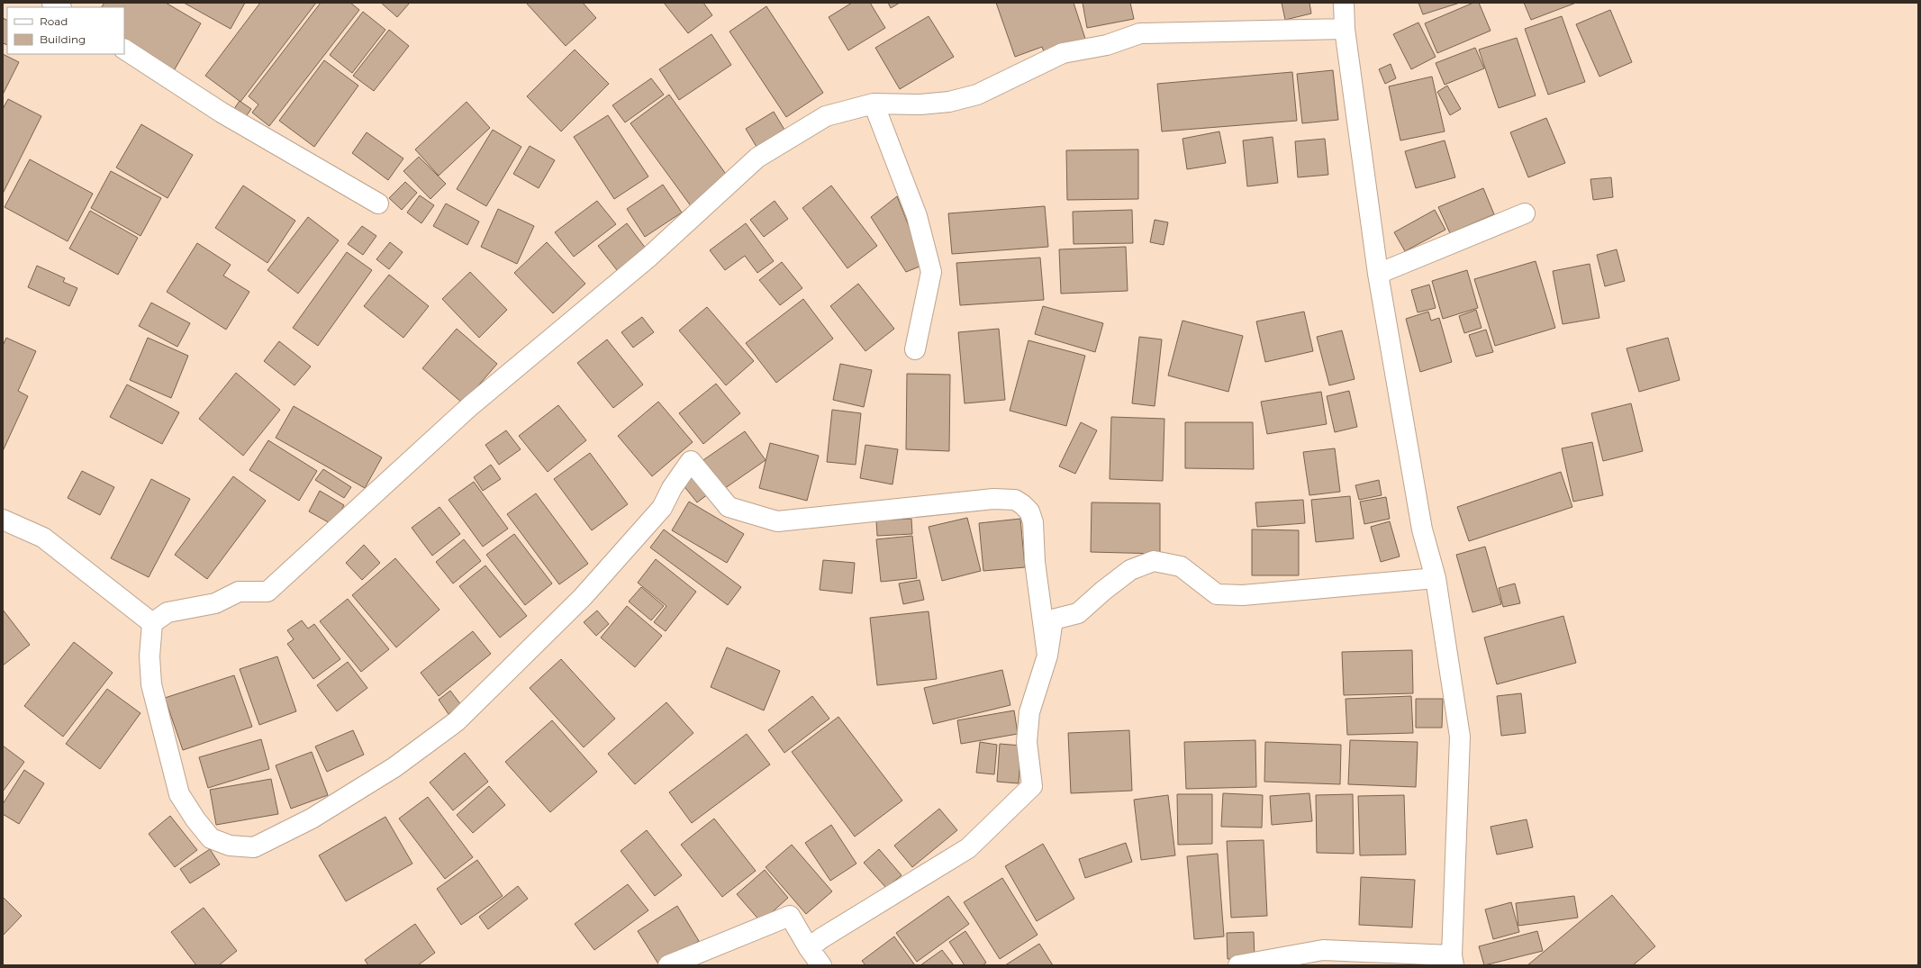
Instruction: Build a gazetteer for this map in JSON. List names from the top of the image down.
{
  "legend": ["Road", "Building"]
}
